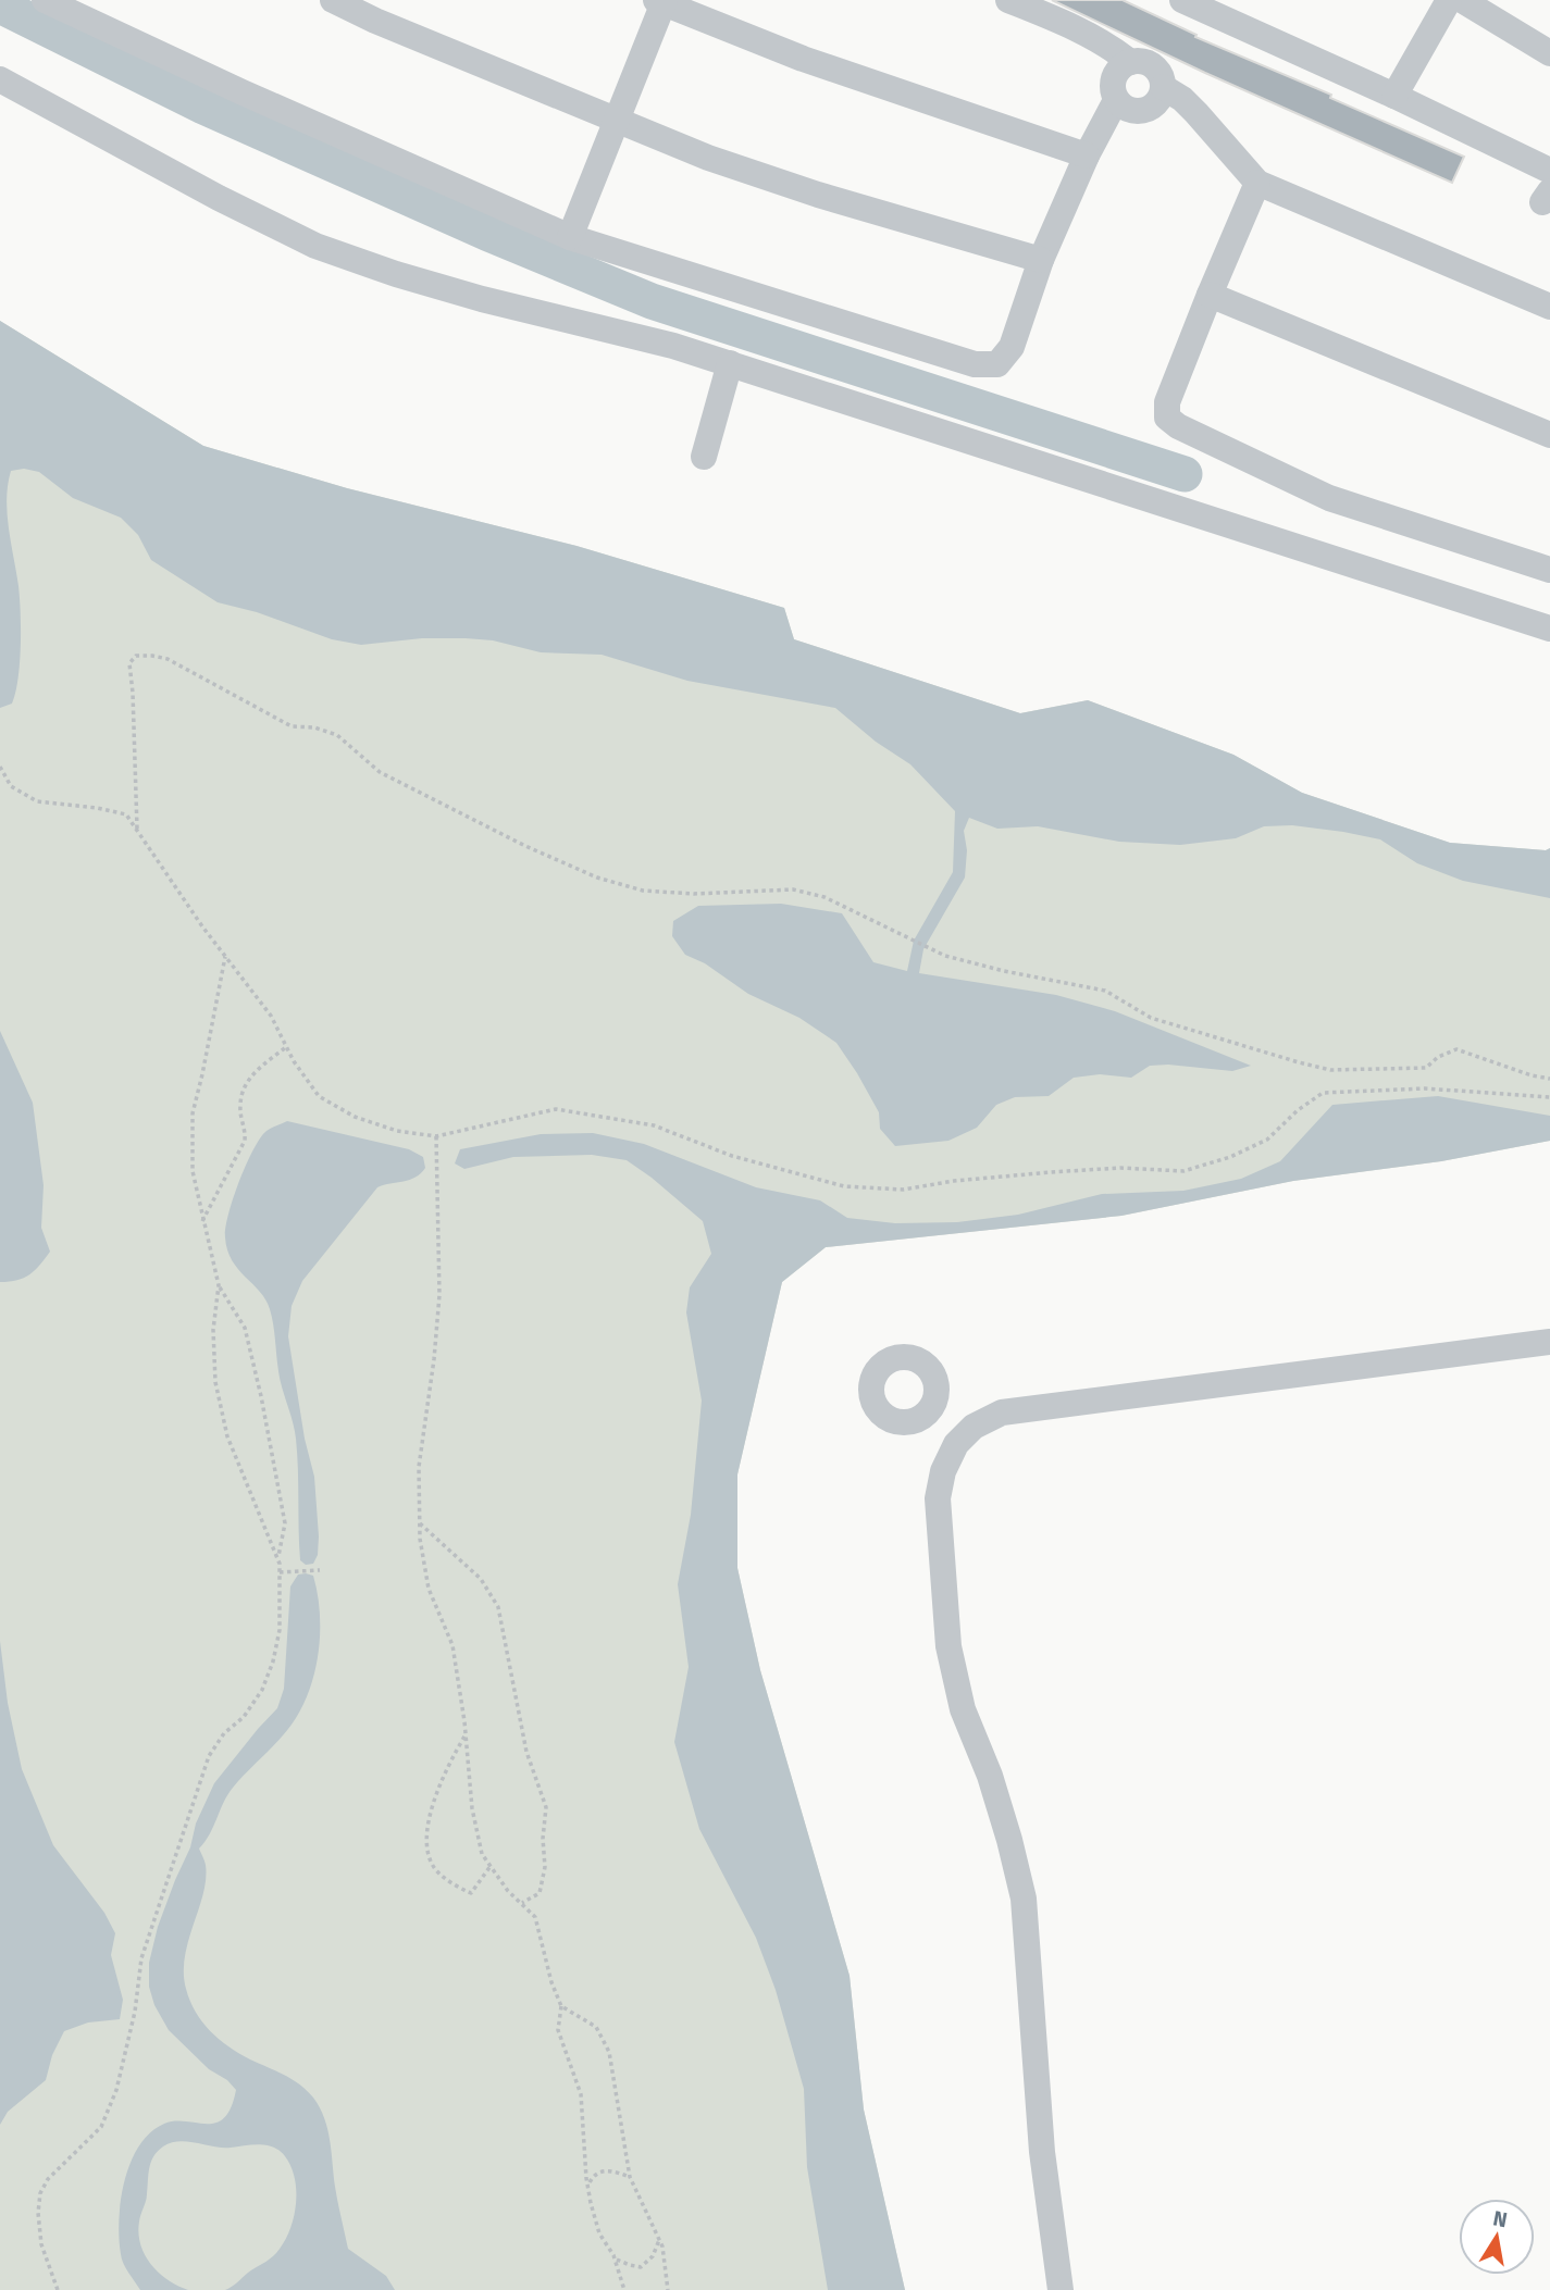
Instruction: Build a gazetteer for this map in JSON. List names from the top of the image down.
{
  "north": "top"
}
